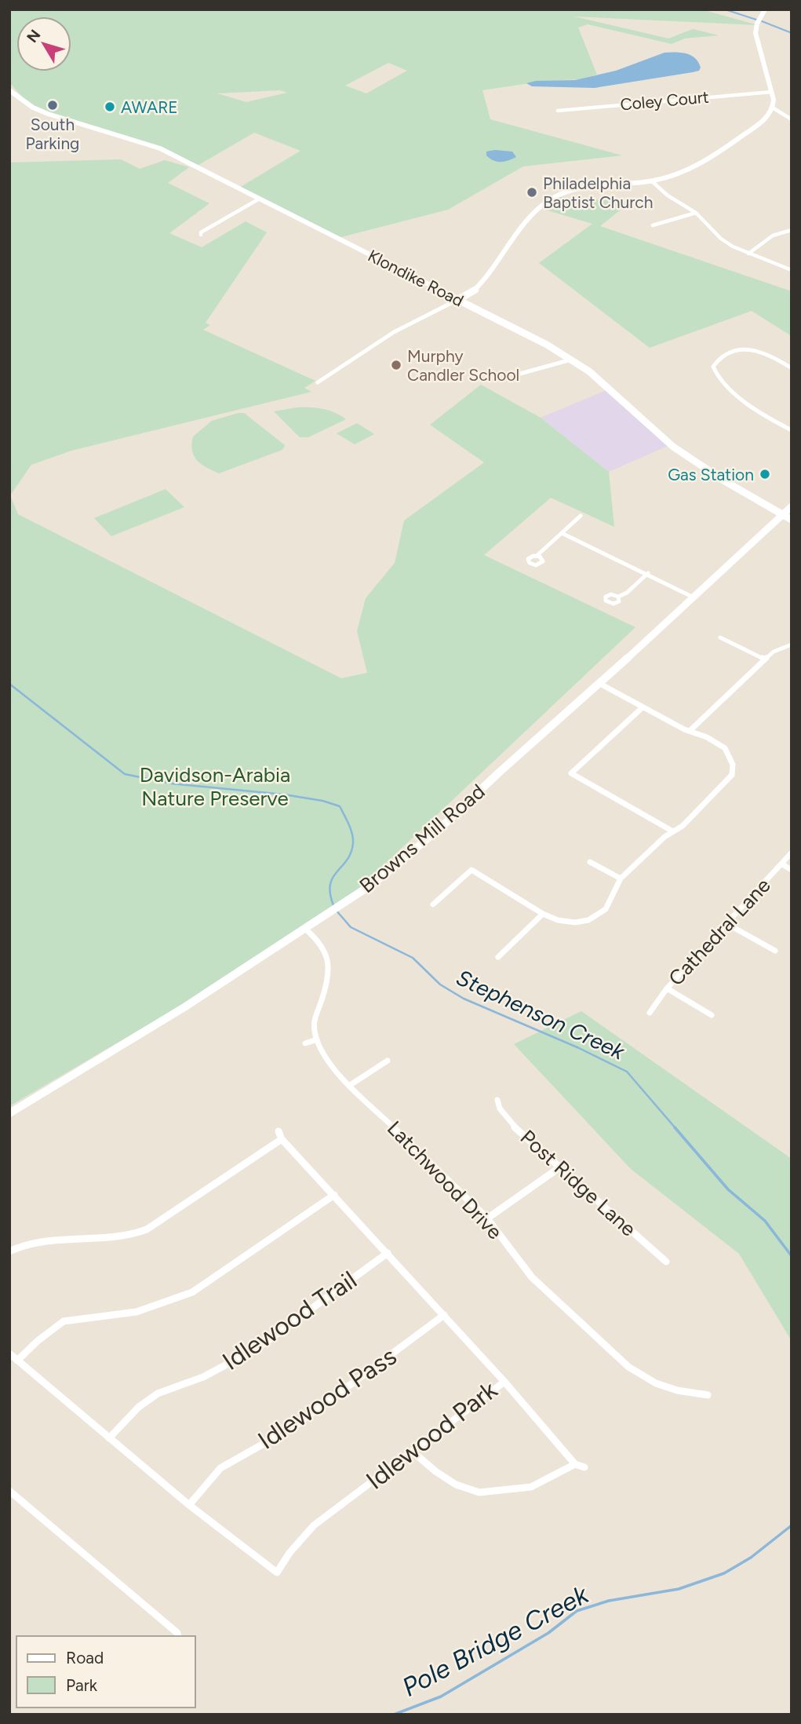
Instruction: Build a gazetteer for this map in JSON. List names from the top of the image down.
{
  "streets": {
    "main road": ["Klondike Road", "Browns Mill Road"],
    "street": [
      "Coley Court",
      "Cathedral Lane",
      "Latchwood Drive",
      "Post Ridge Lane",
      "Idlewood Trail",
      "Idlewood Pass",
      "Idlewood Park"
    ]
  },
  "crossings": [
    ["Klondike Road", "Browns Mill Road"],
    ["Browns Mill Road", "Latchwood Drive"],
    ["Idlewood Trail", "Idlewood Park"],
    ["Idlewood Pass", "Idlewood Park"]
  ],
  "water": ["Stephenson Creek", "Pole Bridge Creek"],
  "parks": ["Davidson-Arabia Nature Preserve"],
  "places": [
    "South Parking",
    "AWARE",
    "Philadelphia Baptist Church",
    "Murphy Candler School",
    "Gas Station"
  ],
  "legend": ["Road", "Park"],
  "north": "top left"
}
